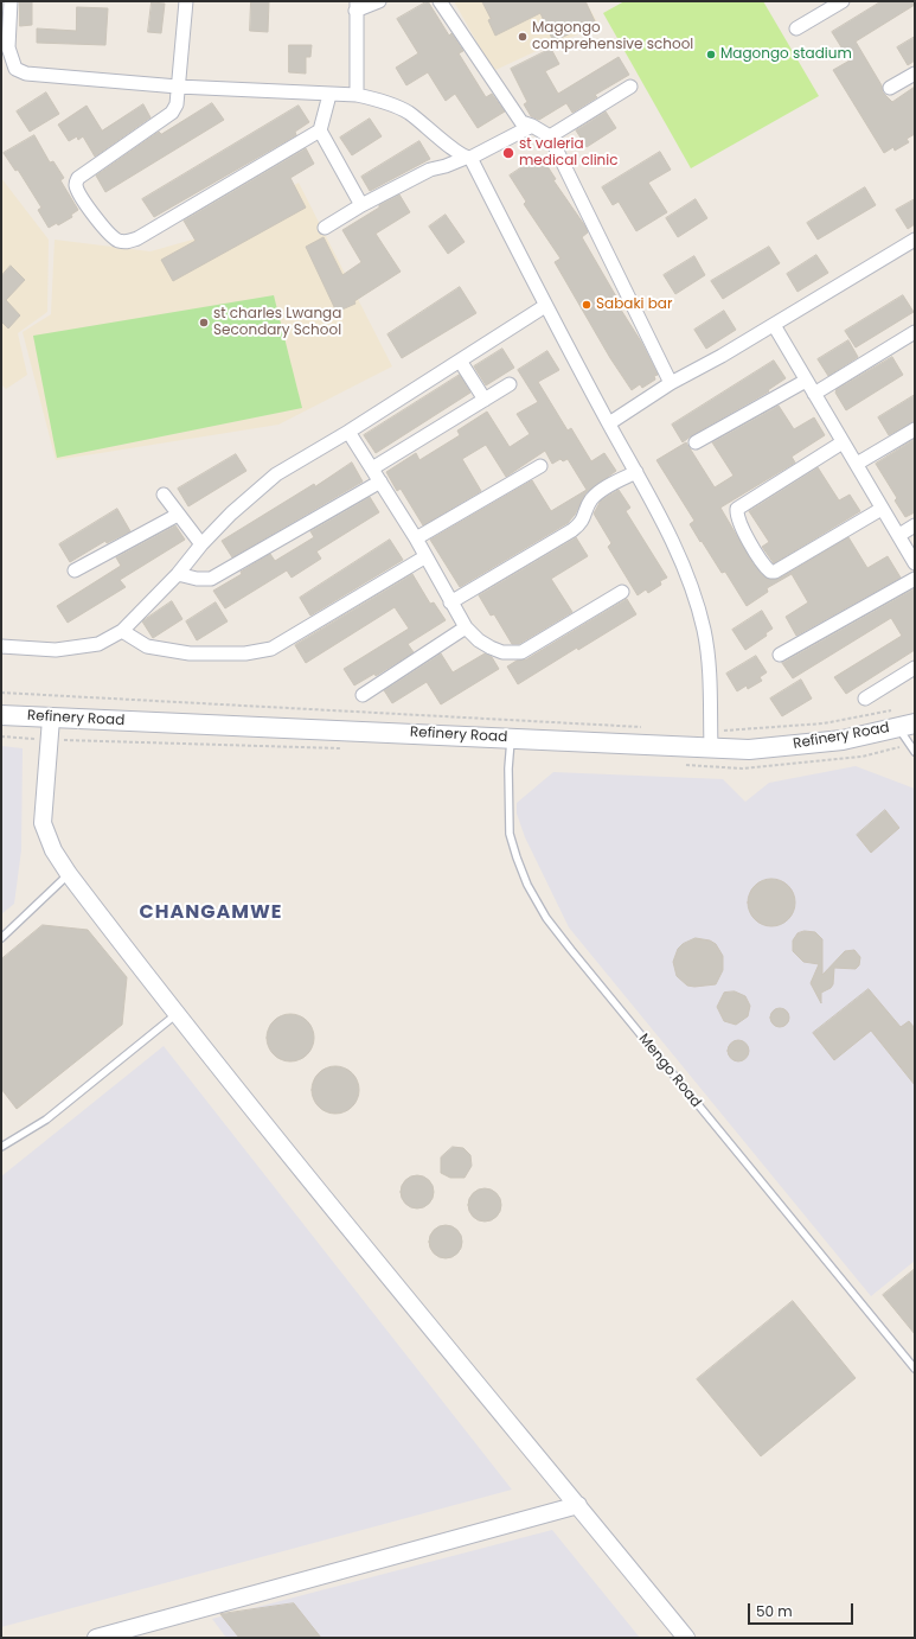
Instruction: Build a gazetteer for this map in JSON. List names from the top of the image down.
{
  "streets": {
    "main road": ["Refinery Road"],
    "lane": ["Mengo Road"]
  },
  "crossings": [
    ["Refinery Road", "Mengo Road"]
  ],
  "districts": ["CHANGAMWE"],
  "places": [
    "Magongo comprehensive school",
    "Magongo stadium",
    "st valeria medical clinic",
    "Sabaki bar",
    "st charles Lwanga Secondary School"
  ],
  "scale_bar": "50 m"
}
